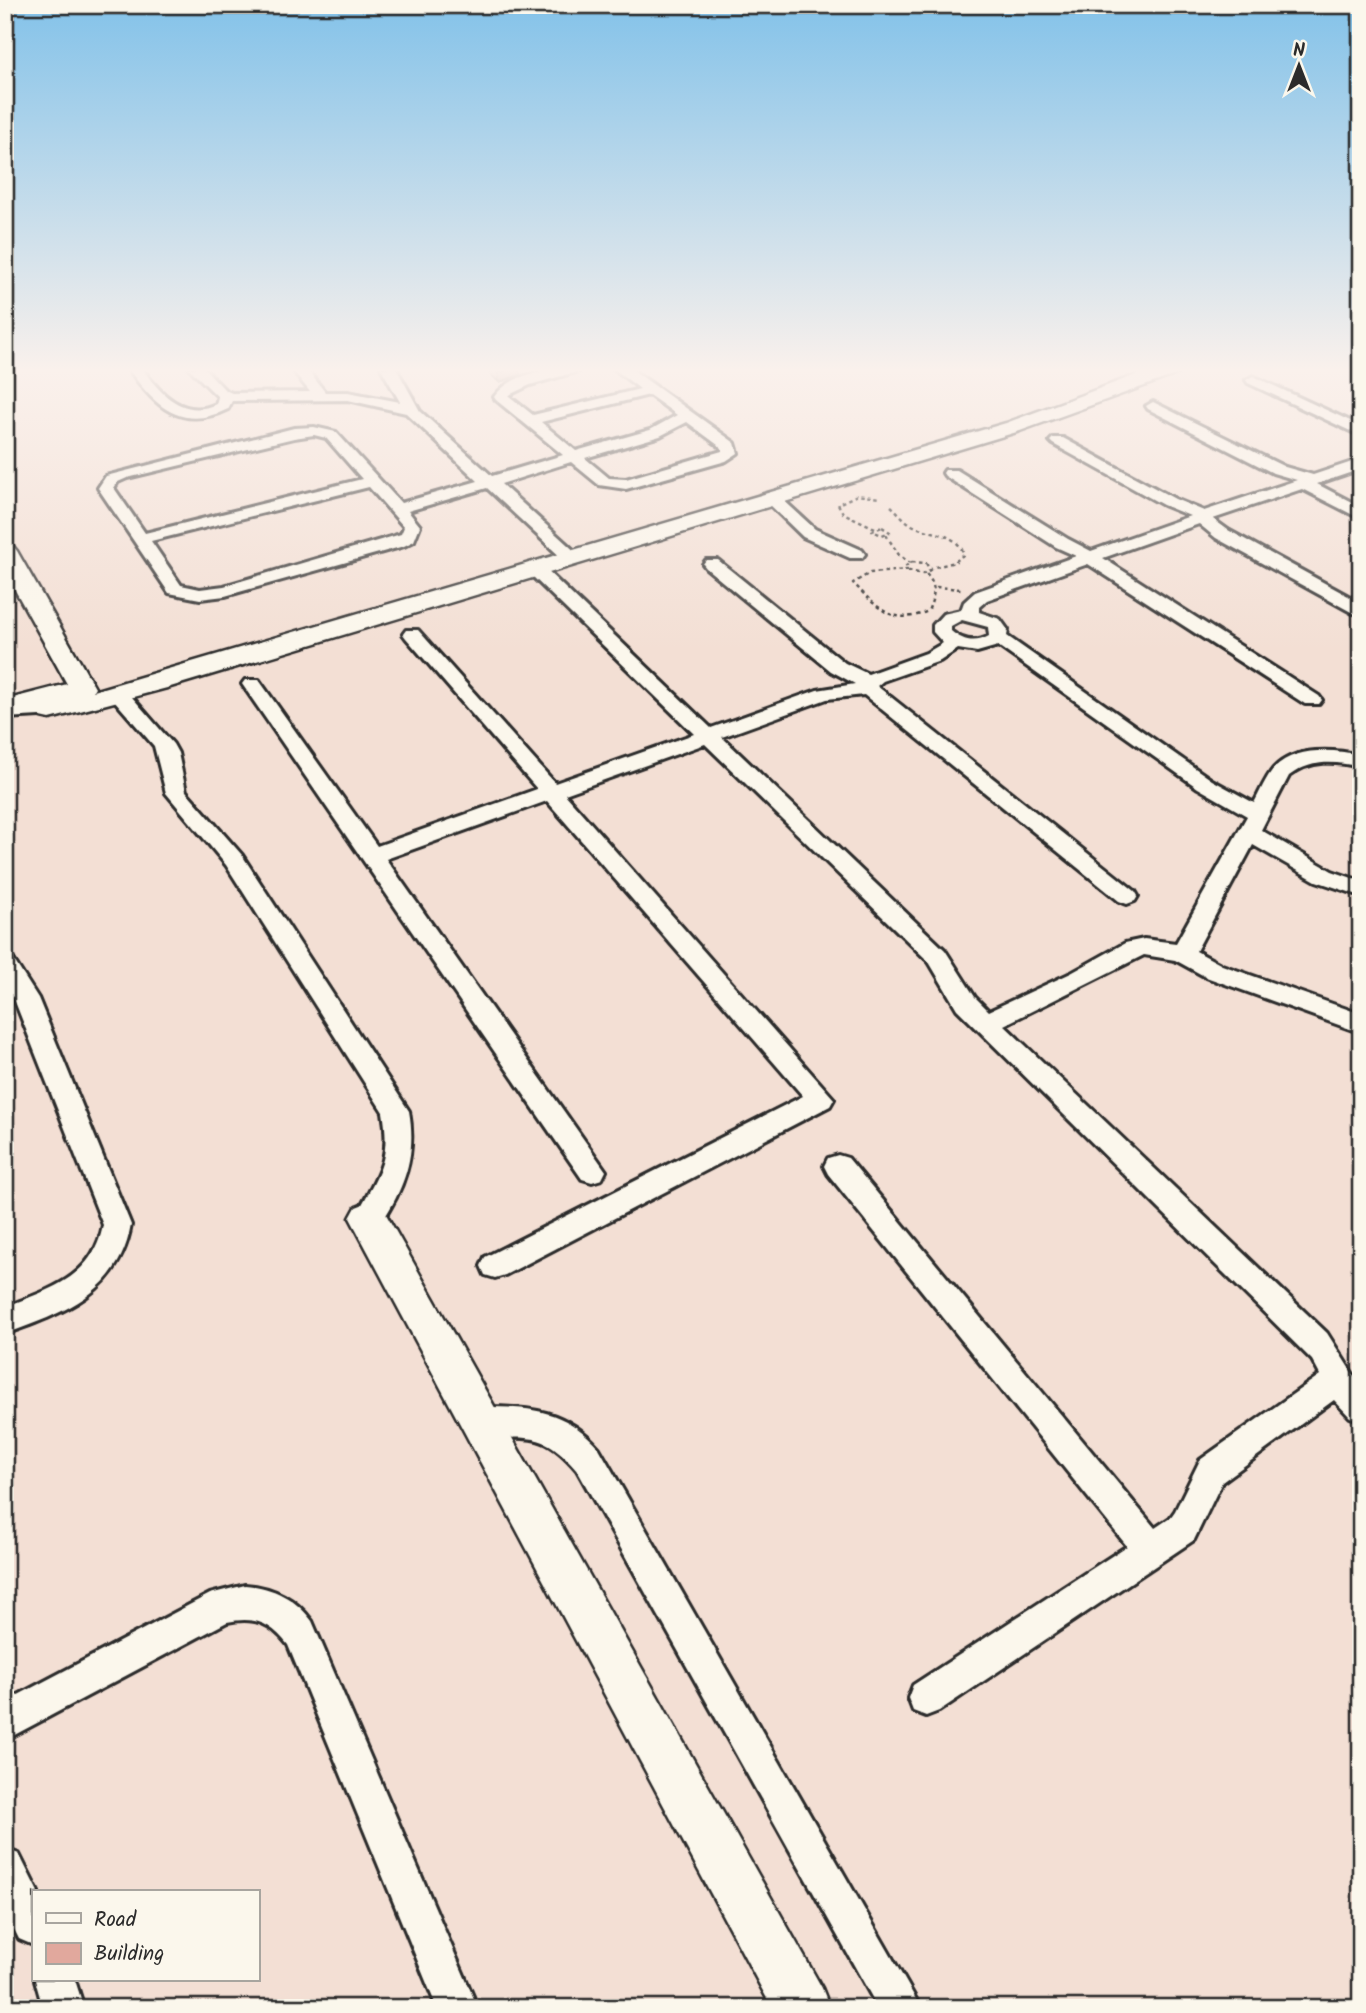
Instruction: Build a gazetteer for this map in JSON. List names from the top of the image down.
{
  "legend": ["Road", "Building"],
  "north": "top"
}
